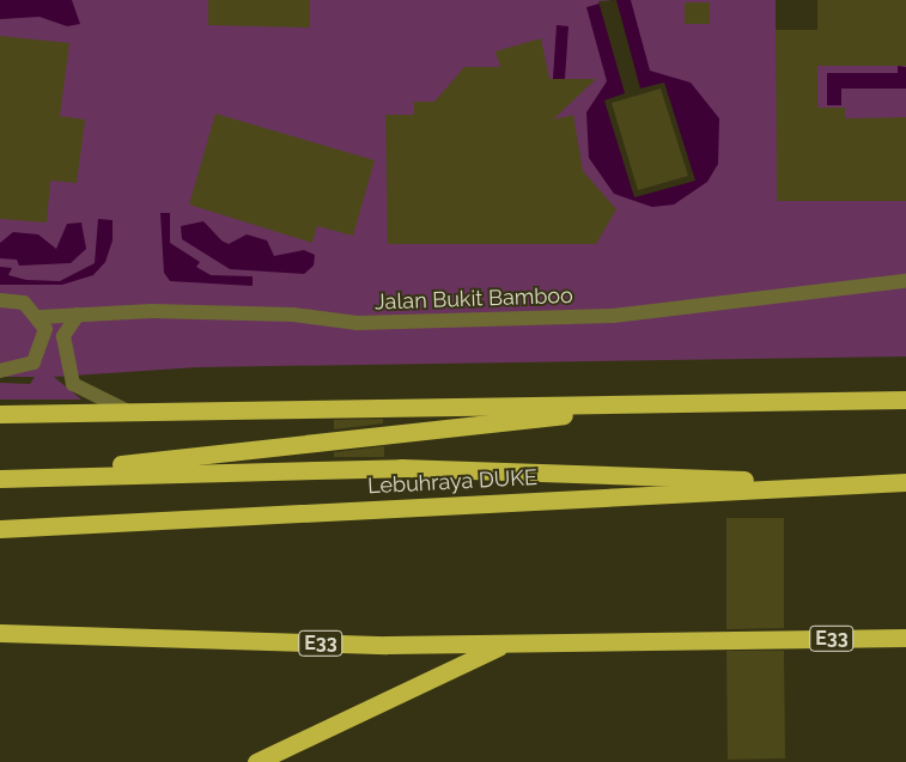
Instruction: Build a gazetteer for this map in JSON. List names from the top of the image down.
{
  "streets": {
    "highway": ["Lebuhraya DUKE", "E33"],
    "street": ["Jalan Bukit Bamboo"]
  }
}
